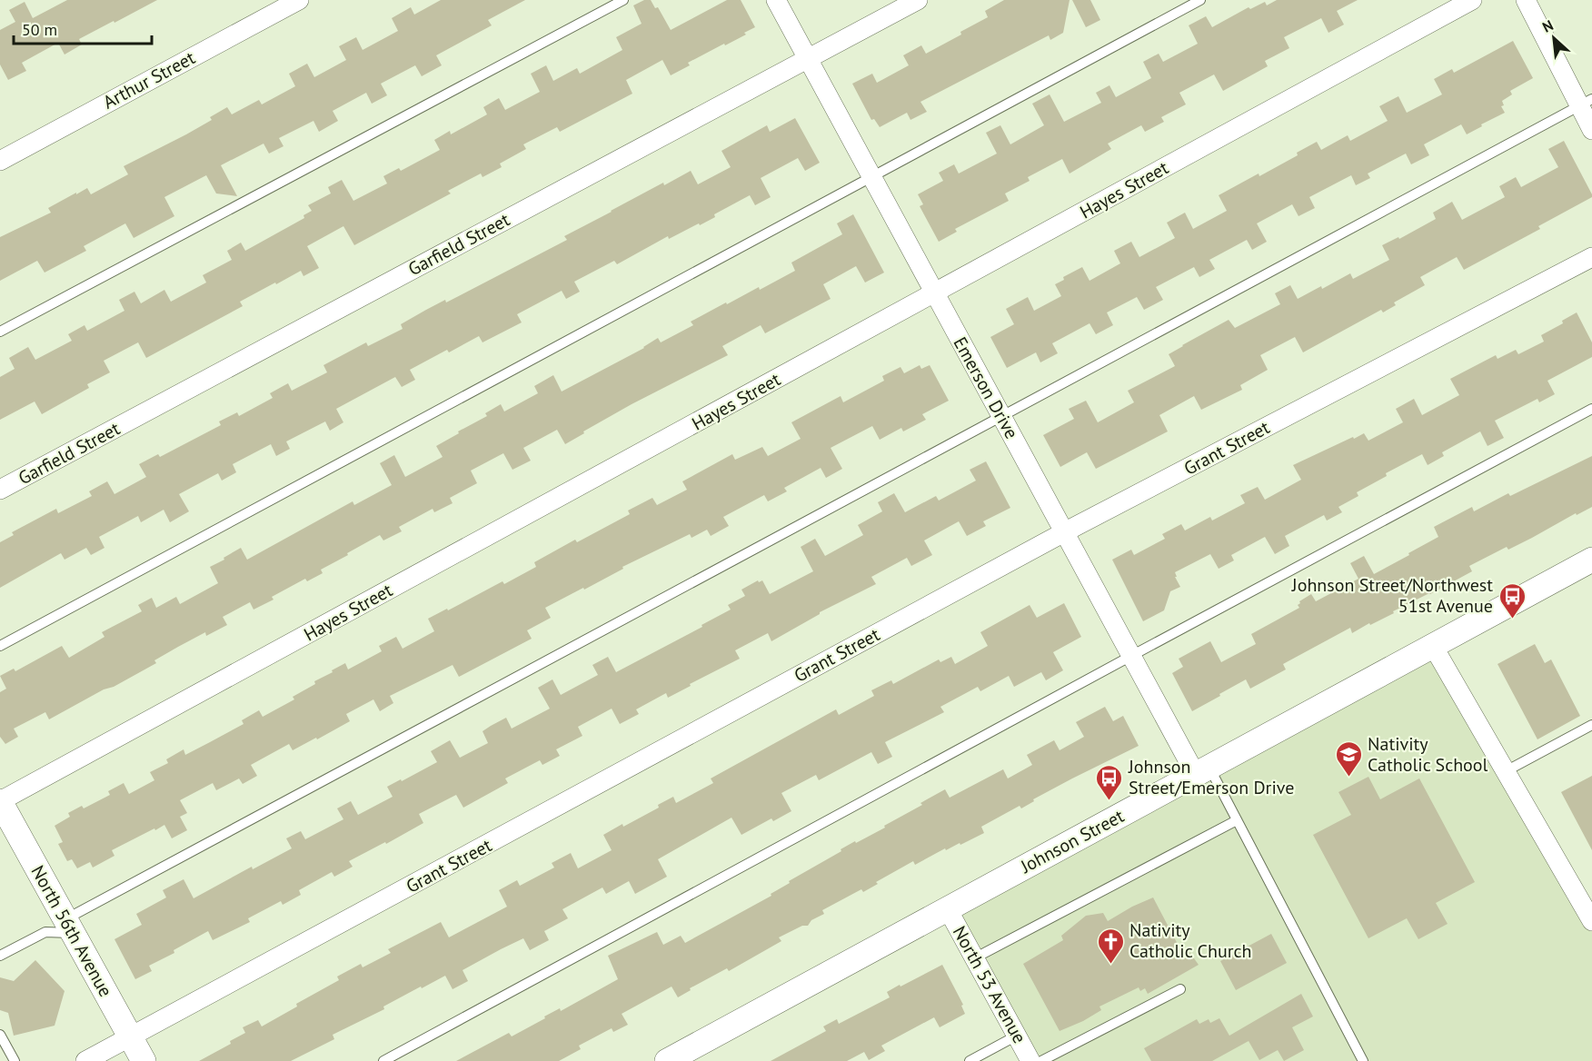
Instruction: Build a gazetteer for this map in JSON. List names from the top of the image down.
{
  "streets": {
    "street": [
      "Arthur Street",
      "Hayes Street",
      "Garfield Street",
      "Emerson Drive",
      "Grant Street",
      "Johnson Street",
      "North 56th Avenue",
      "North 53 Avenue"
    ]
  },
  "crossings": [
    ["Hayes Street", "Emerson Drive"],
    ["Hayes Street", "North 56th Avenue"],
    ["Garfield Street", "Emerson Drive"],
    ["Emerson Drive", "Grant Street"],
    ["Emerson Drive", "Johnson Street"],
    ["Grant Street", "North 56th Avenue"],
    ["Johnson Street", "North 53 Avenue"]
  ],
  "places": {
    "bus stop": ["Johnson Street/Northwest 51st Avenue", "Johnson Street/Emerson Drive"],
    "school or university": ["Nativity Catholic School"],
    "church": ["Nativity Catholic Church"]
  },
  "scale_bar": "50 m",
  "north": "top left"
}
